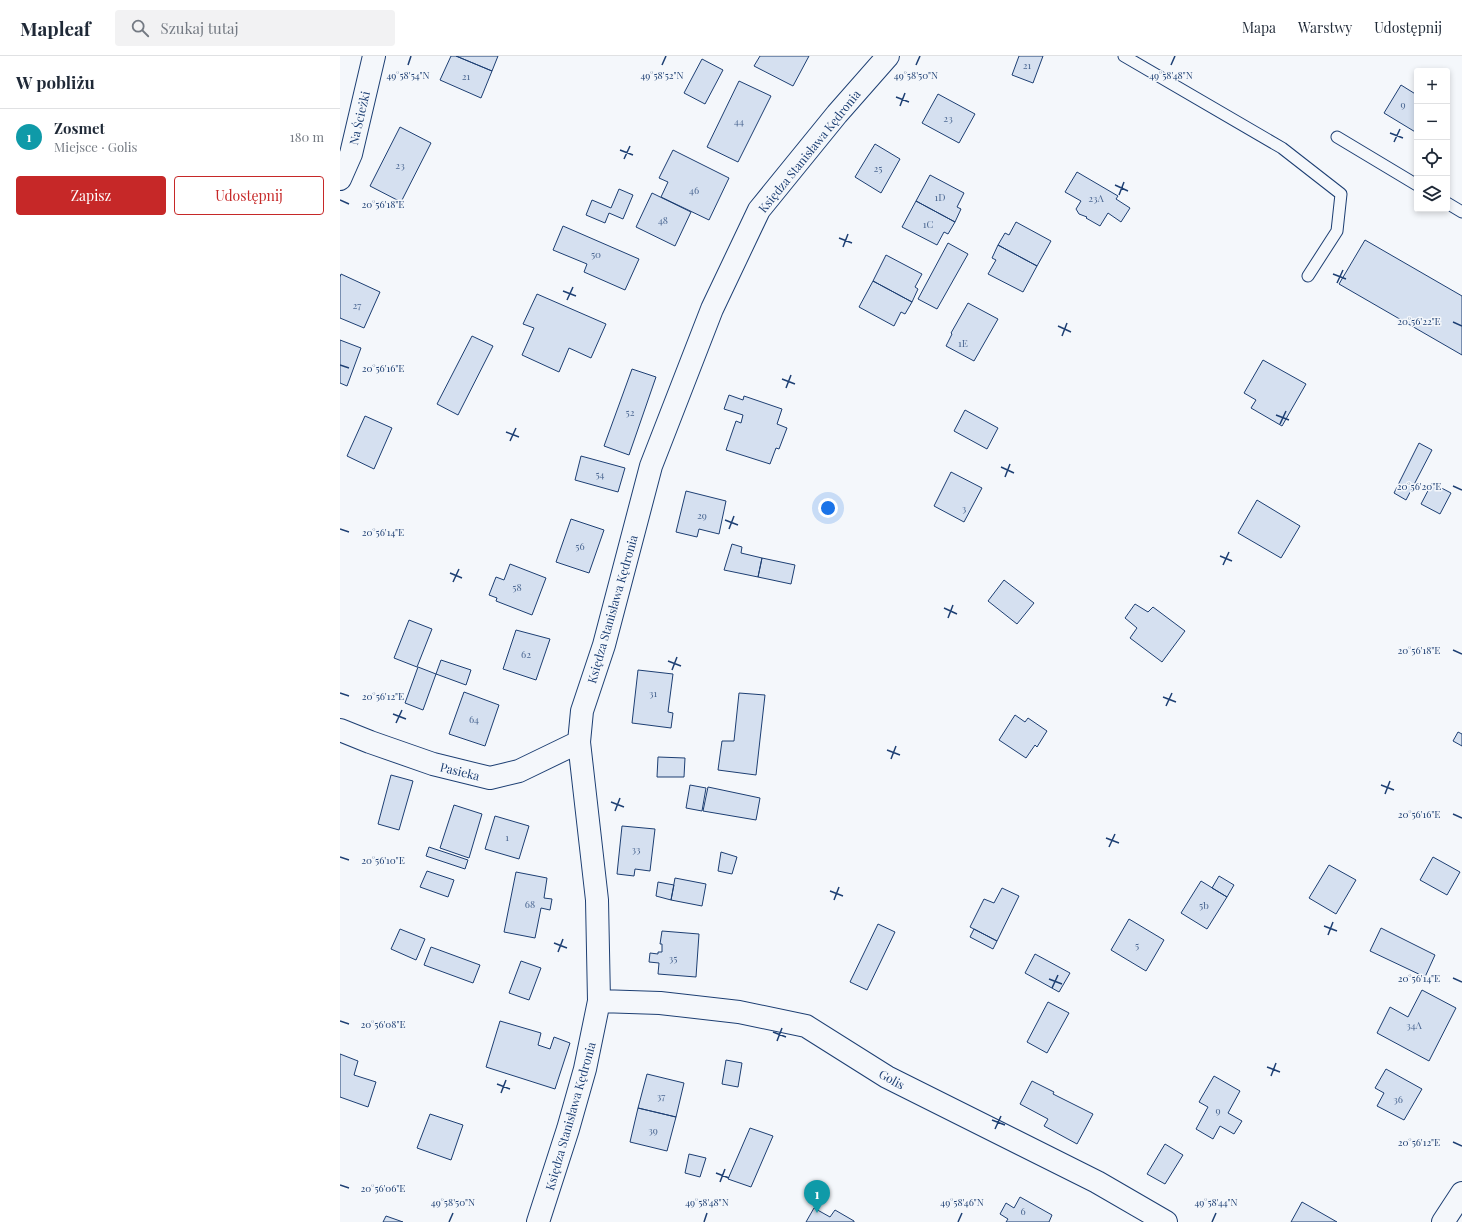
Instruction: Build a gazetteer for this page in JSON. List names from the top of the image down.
{
  "streets": {
    "street": [
      "Na Ścieżki",
      "Księdza Stanisława Kędronia",
      "Pasieka",
      "Golis"
    ]
  },
  "crossings": [
    ["Księdza Stanisława Kędronia", "Pasieka"],
    ["Księdza Stanisława Kędronia", "Golis"]
  ],
  "house_numbers": [
    "21",
    "21",
    "9",
    "23",
    "44",
    "23",
    "25",
    "46",
    "1D",
    "23A",
    "48",
    "1C",
    "50",
    "27",
    "1E",
    "52",
    "54",
    "3",
    "29",
    "56",
    "58",
    "62",
    "31",
    "64",
    "1",
    "33",
    "68",
    "5b",
    "5",
    "35",
    "34A",
    "37",
    "36",
    "9",
    "39",
    "6"
  ],
  "page": {
    "header": "Mapleaf",
    "search": "Szukaj tutaj",
    "nav": ["Mapa", "Warstwy", "Udostępnij"],
    "heading": "W pobliżu",
    "map_buttons": ["+", "−"],
    "list": [
      {
        "mark": "1",
        "name": "Zosmet",
        "note": "Miejsce · Golis",
        "value": "180 m"
      }
    ],
    "buttons": ["Zapisz", "Udostępnij"],
    "pins": "1"
  },
  "coordinates": [
    "49°58'52\"N",
    "49°58'54\"N",
    "49°58'50\"N",
    "49°58'48\"N",
    "20°56'18\"E",
    "20°56'22\"E",
    "20°56'16\"E",
    "20°56'20\"E",
    "20°56'14\"E",
    "20°56'12\"E",
    "20°56'10\"E",
    "20°56'08\"E",
    "20°56'06\"E",
    "49°58'46\"N",
    "49°58'44\"N"
  ]
}
